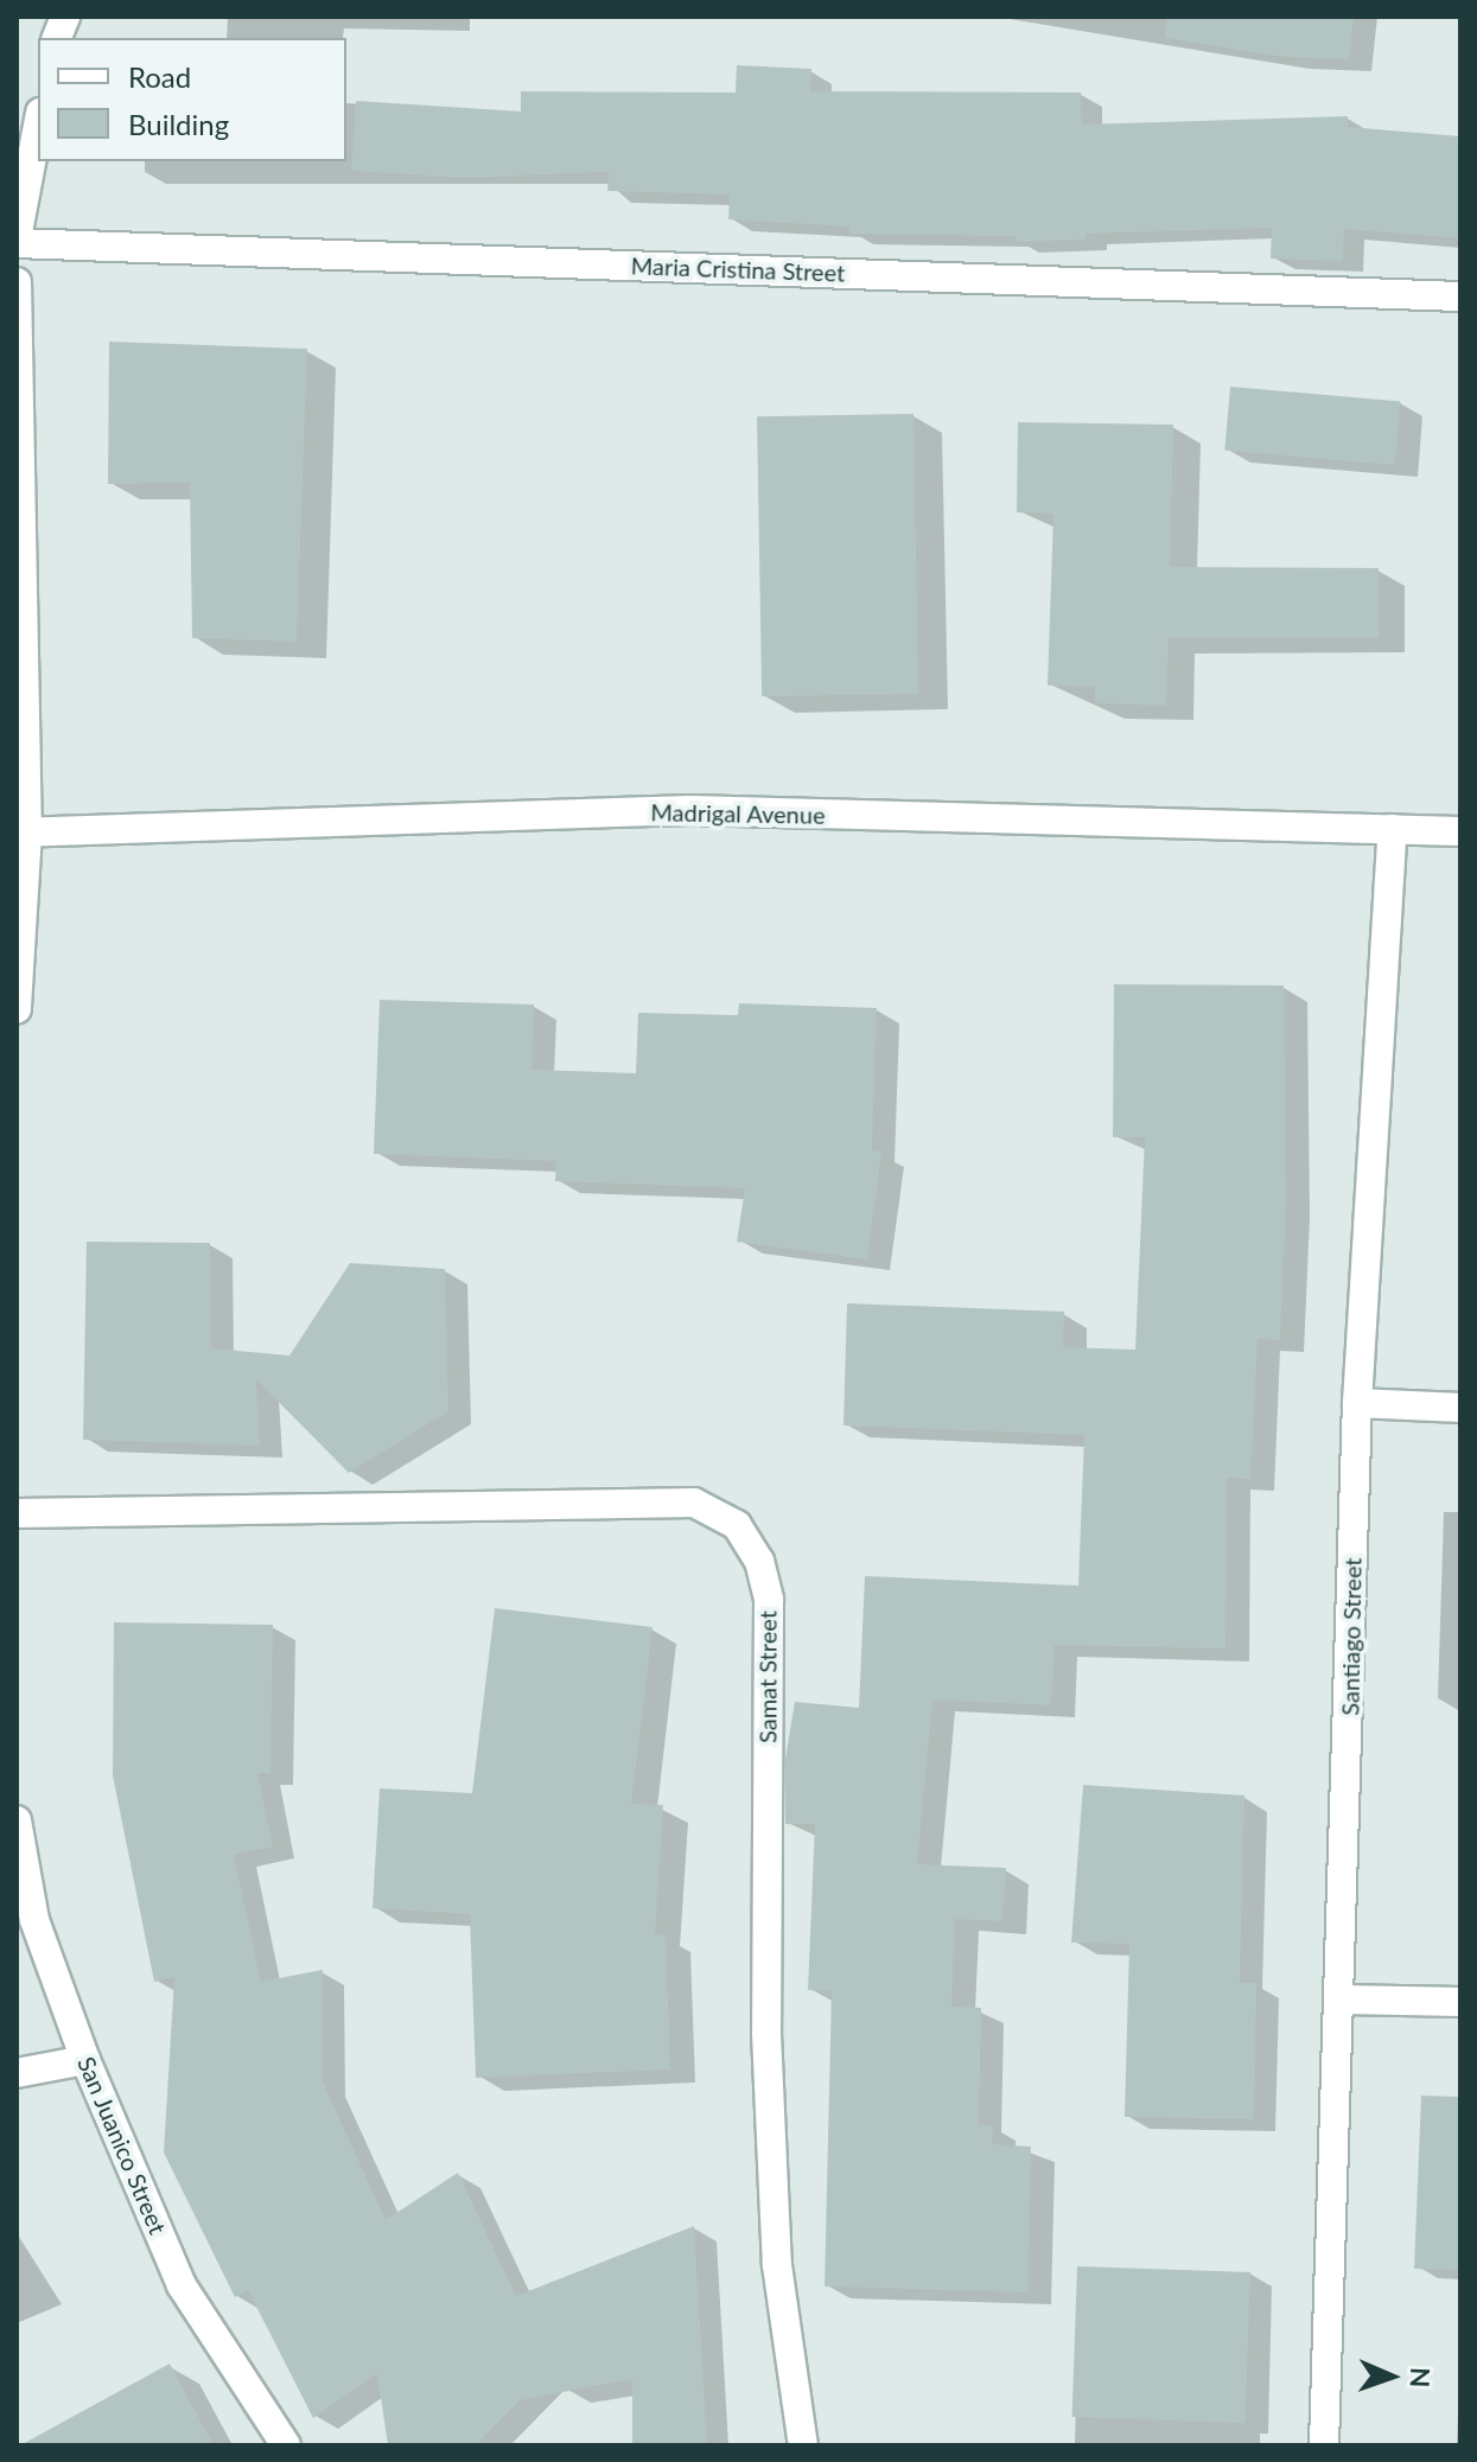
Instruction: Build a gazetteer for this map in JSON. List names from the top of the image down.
{
  "streets": {
    "street": [
      "Maria Cristina Street",
      "Madrigal Avenue",
      "Santiago Street",
      "Samat Street",
      "San Juanico Street"
    ]
  },
  "crossings": [
    ["Madrigal Avenue", "Santiago Street"]
  ],
  "legend": ["Road", "Building"],
  "north": "right"
}
